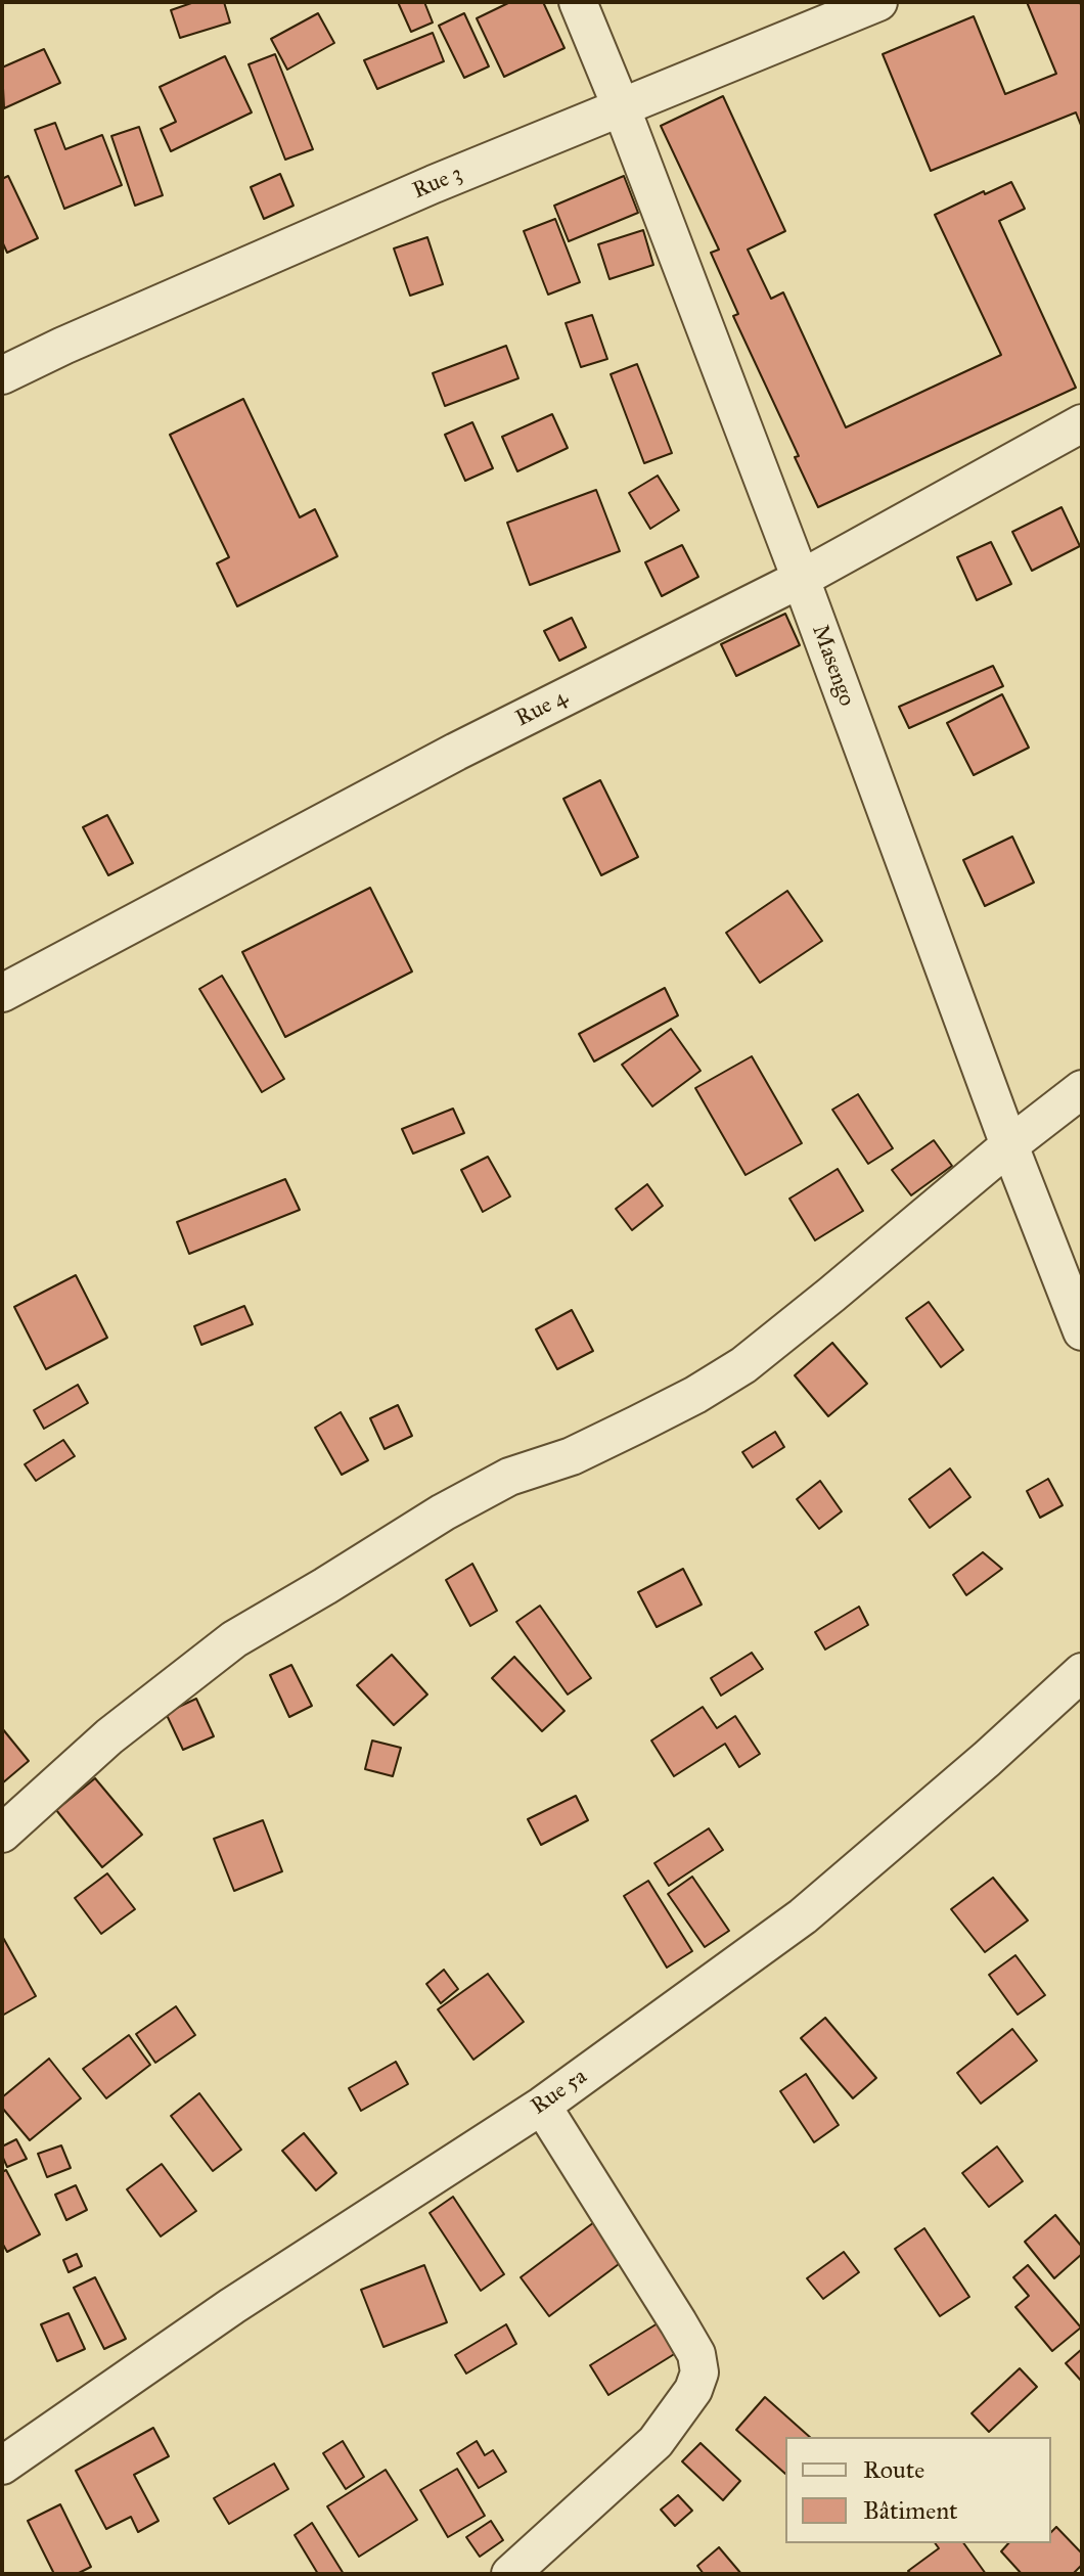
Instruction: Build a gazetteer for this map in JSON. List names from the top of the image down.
{
  "streets": {
    "street": [
      "Rue 3",
      "Masengo",
      "Rue 4",
      "Rue 5a"
    ]
  },
  "crossings": [
    ["Rue 3", "Masengo"],
    ["Masengo", "Rue 4"]
  ],
  "legend": ["Route", "Bâtiment"]
}
